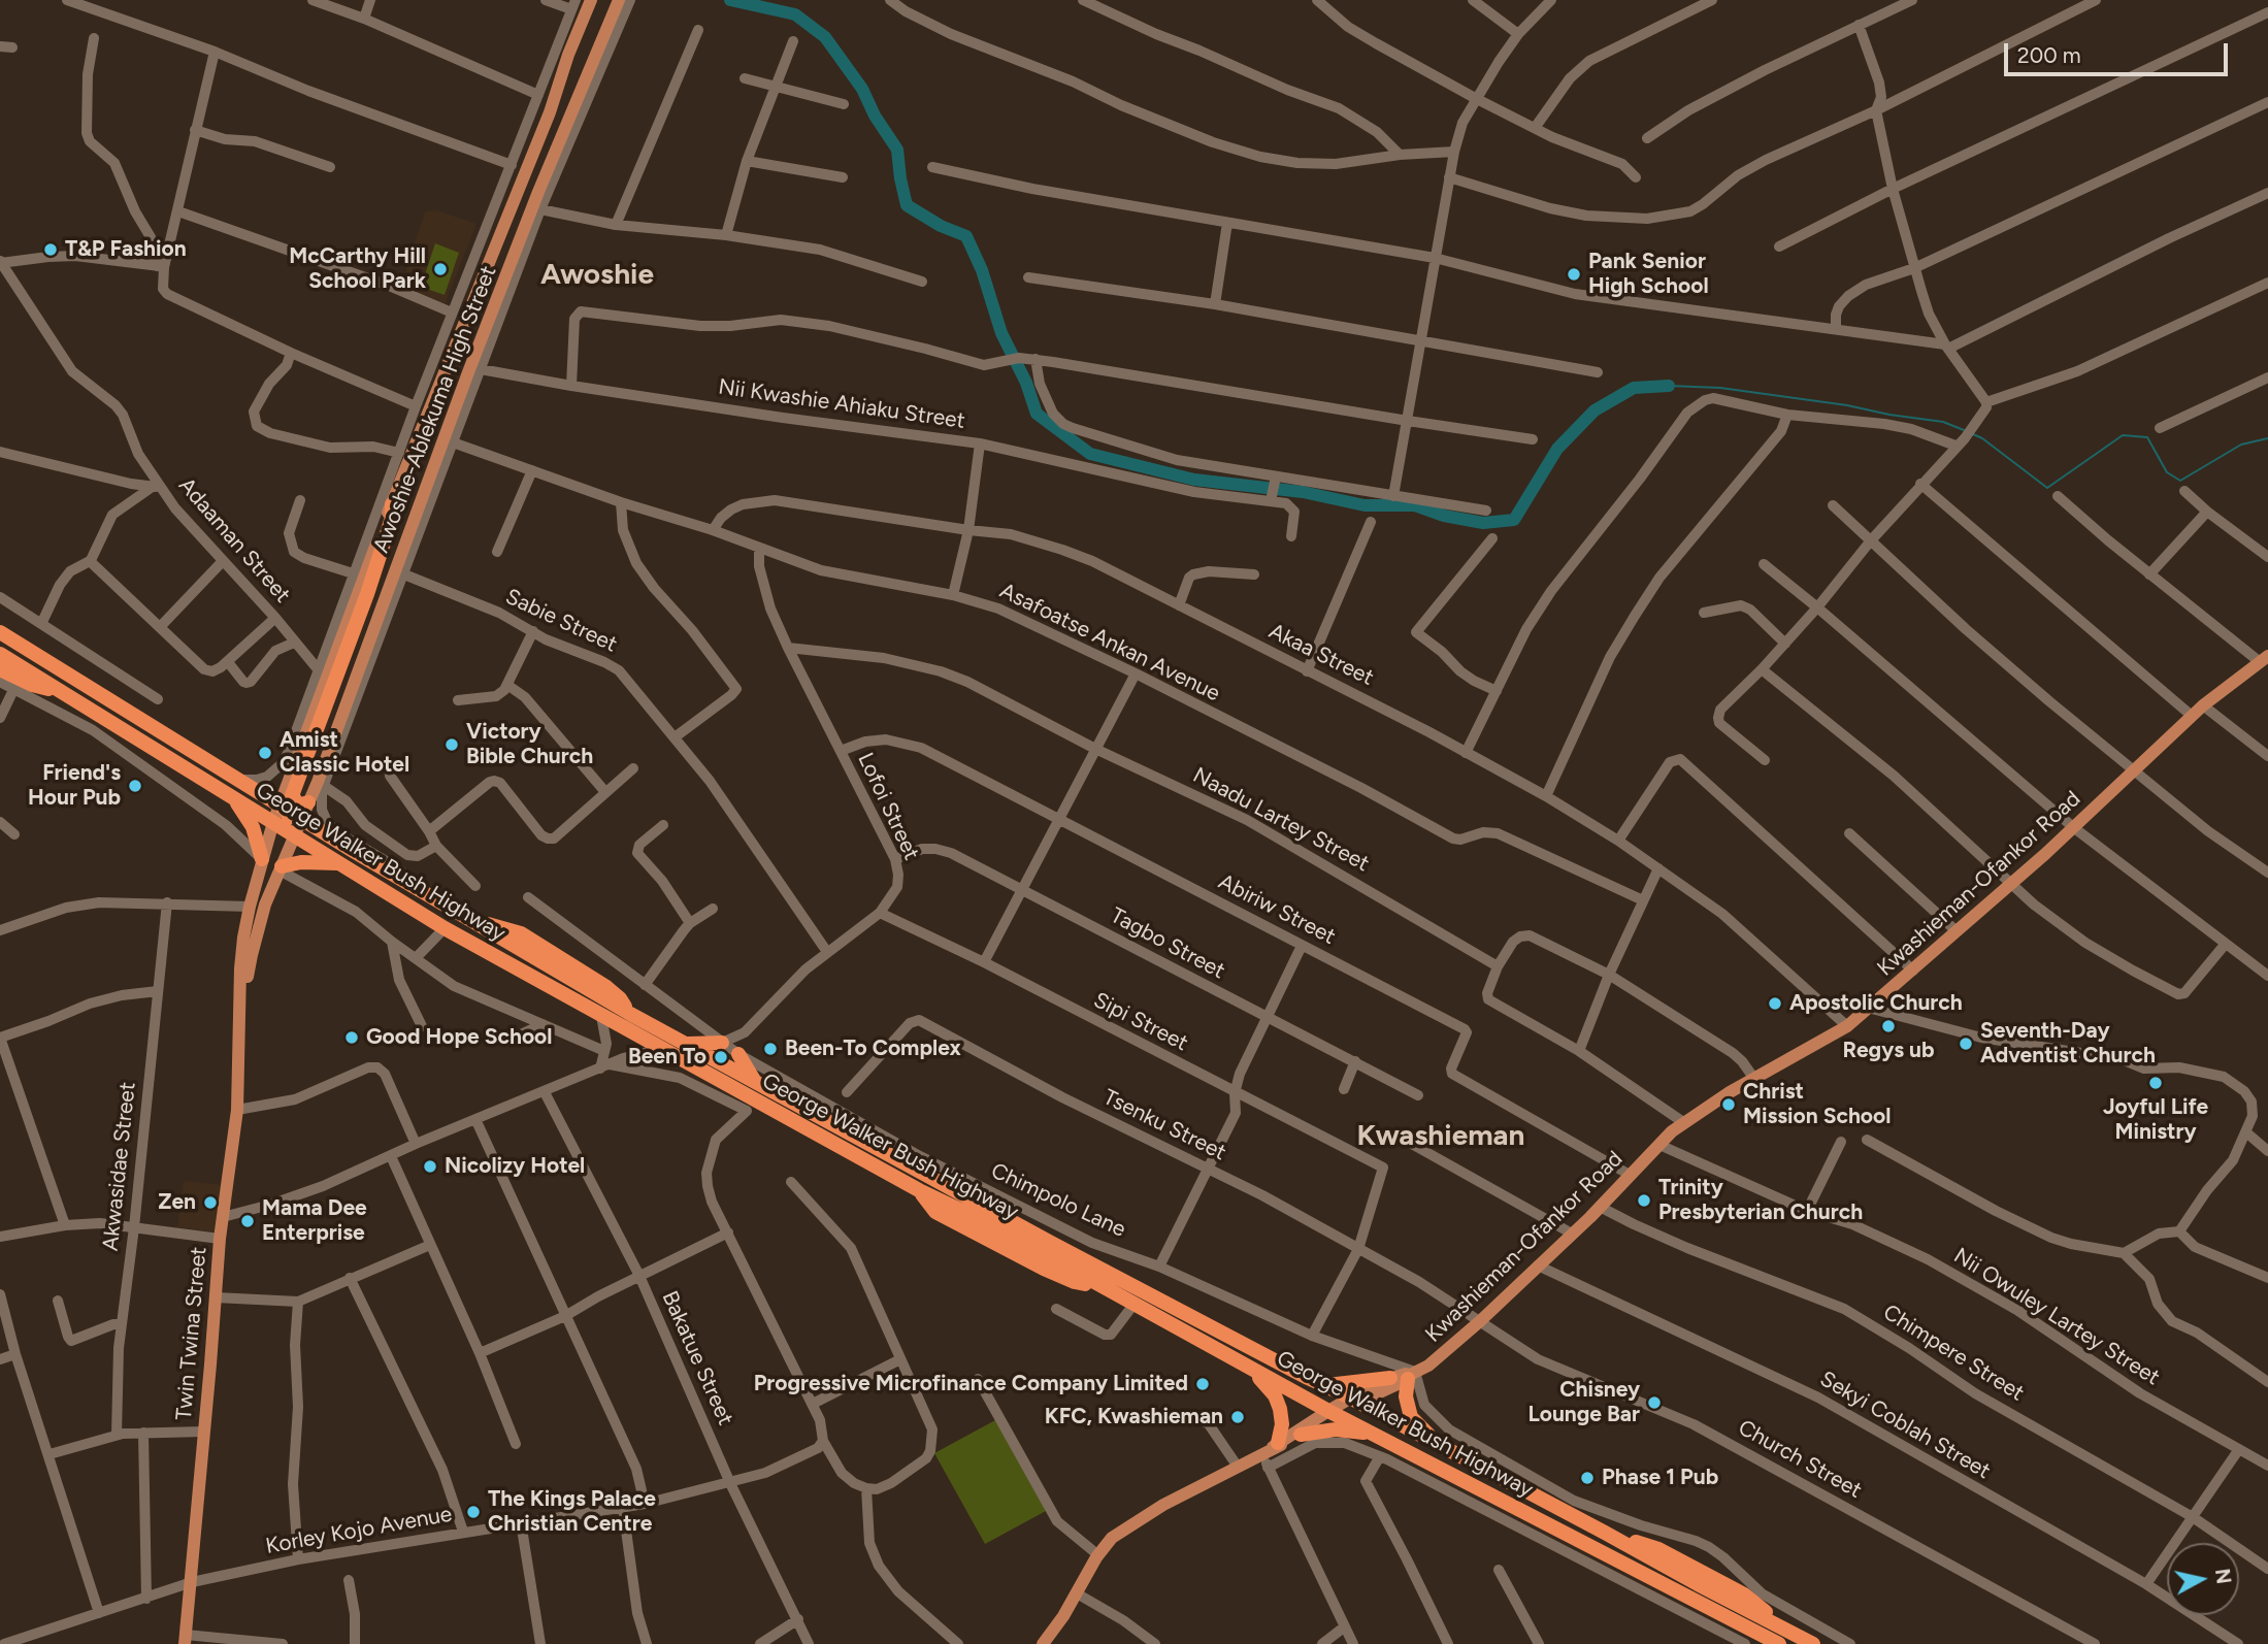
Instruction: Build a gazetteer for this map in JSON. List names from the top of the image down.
{
  "streets": {
    "highway": ["George Walker Bush Highway"],
    "main road": ["Awoshie-Ablekuma High Street", "Kwashieman-Ofankor Road", "Twin Twina Street"],
    "street": [
      "Nii Kwashie Ahiaku Street",
      "Adaaman Street",
      "Sabie Street",
      "Asafoatse Ankan Avenue",
      "Akaa Street",
      "Lofoi Street",
      "Naadu Lartey Street",
      "Abiriw Street",
      "Tagbo Street",
      "Sipi Street",
      "Tsenku Street",
      "Akwasidae Street",
      "Chimpolo Lane",
      "Nii Owuley Lartey Street",
      "Chimpere Street",
      "Bakatue Street",
      "Sekyi Coblah Street",
      "Church Street",
      "Korley Kojo Avenue"
    ]
  },
  "crossings": [
    ["Nii Kwashie Ahiaku Street", "Awoshie-Ablekuma High Street"],
    ["Awoshie-Ablekuma High Street", "Adaaman Street"],
    ["Awoshie-Ablekuma High Street", "Sabie Street"],
    ["Awoshie-Ablekuma High Street", "Asafoatse Ankan Avenue"],
    ["Awoshie-Ablekuma High Street", "George Walker Bush Highway"],
    ["Awoshie-Ablekuma High Street", "Twin Twina Street"],
    ["Sabie Street", "Lofoi Street"],
    ["Asafoatse Ankan Avenue", "Akaa Street"],
    ["Asafoatse Ankan Avenue", "Lofoi Street"],
    ["Akaa Street", "Kwashieman-Ofankor Road"],
    ["Lofoi Street", "Naadu Lartey Street"],
    ["Lofoi Street", "Abiriw Street"],
    ["Lofoi Street", "Tagbo Street"],
    ["Lofoi Street", "Sipi Street"],
    ["Lofoi Street", "Chimpolo Lane"],
    ["George Walker Bush Highway", "Kwashieman-Ofankor Road"],
    ["George Walker Bush Highway", "Twin Twina Street"],
    ["Kwashieman-Ofankor Road", "Abiriw Street"],
    ["Kwashieman-Ofankor Road", "Tsenku Street"],
    ["Kwashieman-Ofankor Road", "Chimpolo Lane"],
    ["Kwashieman-Ofankor Road", "Nii Owuley Lartey Street"],
    ["Kwashieman-Ofankor Road", "Chimpere Street"],
    ["Kwashieman-Ofankor Road", "Sekyi Coblah Street"],
    ["Kwashieman-Ofankor Road", "Church Street"],
    ["Sipi Street", "Tsenku Street"],
    ["Tsenku Street", "Church Street"],
    ["Twin Twina Street", "Korley Kojo Avenue"],
    ["Bakatue Street", "Korley Kojo Avenue"]
  ],
  "districts": ["Awoshie", "Kwashieman"],
  "places": [
    "T&P Fashion",
    "McCarthy Hill School Park",
    "Pank Senior High School",
    "Victory Bible Church",
    "Amist Classic Hotel",
    "Friend's Hour Pub",
    "Apostolic Church",
    "Regys ub",
    "Good Hope School",
    "Seventh-Day Adventist Church",
    "Been-To Complex",
    "Been To",
    "Joyful Life Ministry",
    "Christ Mission School",
    "Nicolizy Hotel",
    "Trinity Presbyterian Church",
    "Zen",
    "Mama Dee Enterprise",
    "Progressive Microfinance Company Limited",
    "Chisney Lounge Bar",
    "KFC, Kwashieman",
    "Phase 1 Pub",
    "The Kings Palace Christian Centre"
  ],
  "scale_bar": "200 m",
  "north": "right"
}
